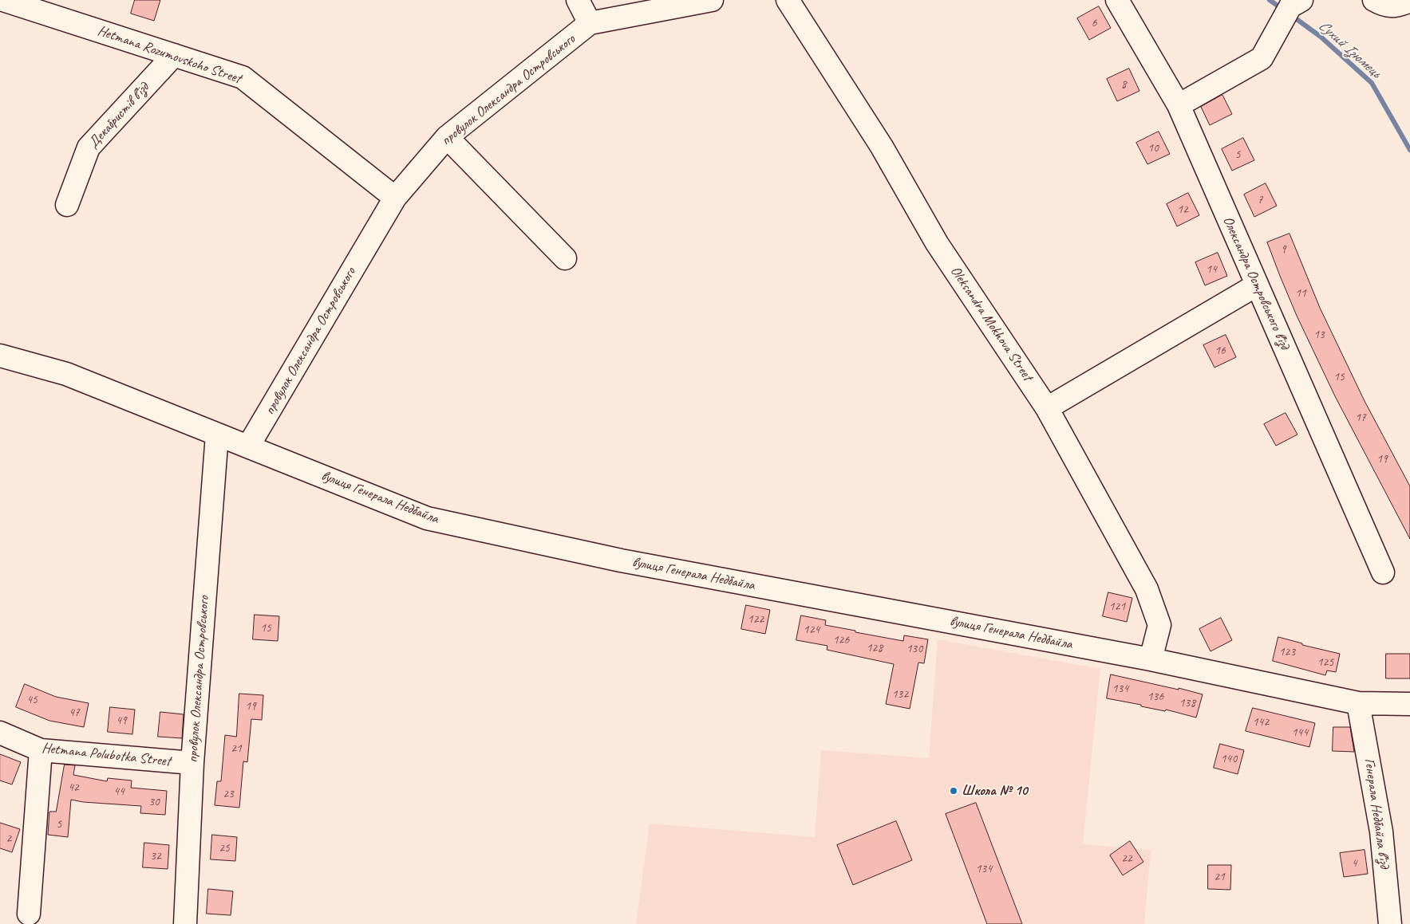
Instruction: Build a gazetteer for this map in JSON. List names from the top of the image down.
{
  "streets": {
    "street": [
      "Hetmana Rozumovskoho Street",
      "провулок Олександра Островського",
      "Декабристів в’їзд",
      "Олександра Островського в’їзд",
      "Oleksandra Mokhova Street",
      "вулиця Генерала Недбайла",
      "Hetmana Polubotka Street",
      "Генерала Недбайла в’їзд"
    ]
  },
  "crossings": [
    ["Hetmana Rozumovskoho Street", "провулок Олександра Островського"],
    ["Hetmana Rozumovskoho Street", "Декабристів в’їзд"],
    ["провулок Олександра Островського", "вулиця Генерала Недбайла"],
    ["провулок Олександра Островського", "Hetmana Polubotka Street"],
    ["Oleksandra Mokhova Street", "вулиця Генерала Недбайла"],
    ["вулиця Генерала Недбайла", "Генерала Недбайла в’їзд"]
  ],
  "water": ["Сухий Ізюмець"],
  "places": ["Школа № 10"],
  "house_numbers": [
    "6",
    "8",
    "10",
    "5",
    "7",
    "12",
    "9",
    "14",
    "11",
    "13",
    "16",
    "15",
    "17",
    "19",
    "121",
    "122",
    "15",
    "124",
    "126",
    "128",
    "130",
    "123",
    "125",
    "134",
    "132",
    "136",
    "45",
    "138",
    "19",
    "47",
    "49",
    "142",
    "144",
    "21",
    "140",
    "42",
    "44",
    "23",
    "30",
    "5",
    "2",
    "25",
    "32",
    "22",
    "4",
    "134",
    "21"
  ]
}
